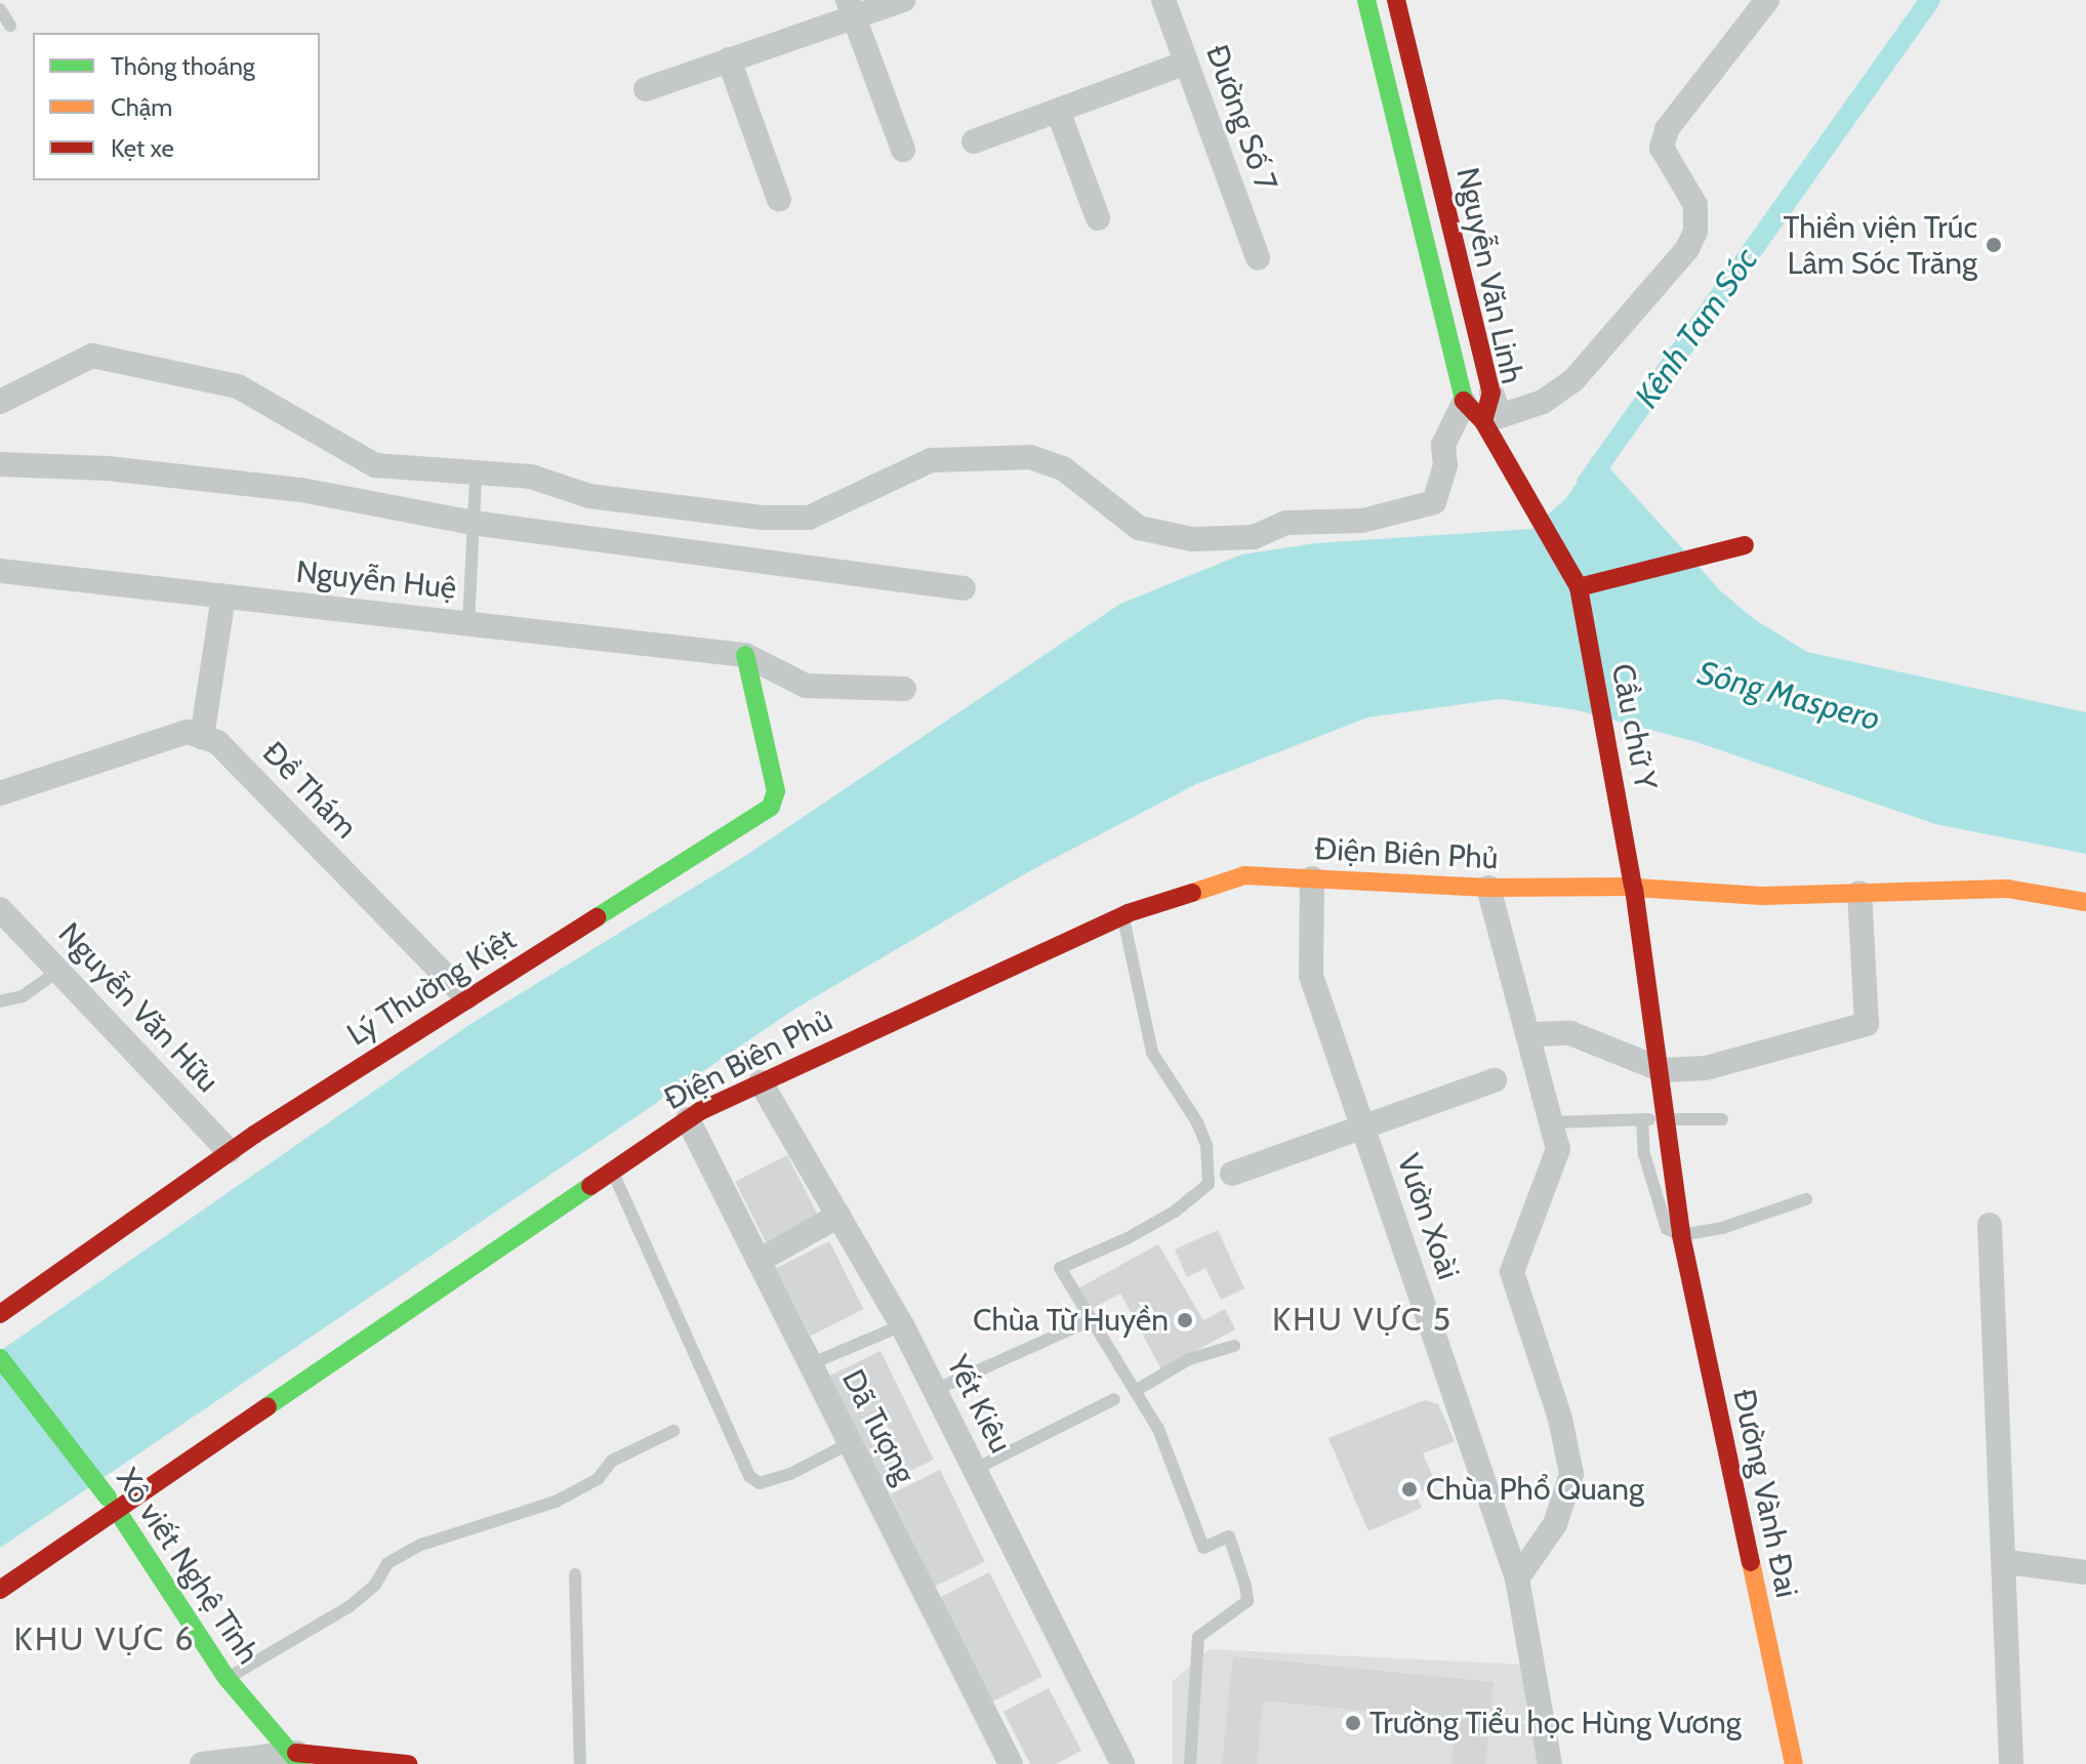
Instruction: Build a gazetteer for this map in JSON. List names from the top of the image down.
{
  "streets": {
    "street": [
      "Đường Số 7",
      "Nguyễn Văn Linh",
      "Nguyễn Huệ",
      "Cầu chữ Y",
      "Đề Thám",
      "Điện Biên Phủ",
      "Lý Thường Kiệt",
      "Nguyễn Văn Hữu",
      "Vườn Xoài",
      "Yết Kiêu",
      "Dã Tượng",
      "Đường Vành Đai",
      "Xô viết Nghệ Tĩnh"
    ]
  },
  "crossings": [
    ["Nguyễn Văn Linh", "Cầu chữ Y"],
    ["Nguyễn Huệ", "Lý Thường Kiệt"],
    ["Cầu chữ Y", "Điện Biên Phủ"],
    ["Cầu chữ Y", "Đường Vành Đai"],
    ["Đề Thám", "Lý Thường Kiệt"],
    ["Điện Biên Phủ", "Vườn Xoài"],
    ["Điện Biên Phủ", "Yết Kiêu"],
    ["Điện Biên Phủ", "Dã Tượng"],
    ["Điện Biên Phủ", "Xô viết Nghệ Tĩnh"],
    ["Lý Thường Kiệt", "Nguyễn Văn Hữu"]
  ],
  "districts": ["KHU VỰC 5", "KHU VỰC 6"],
  "water": ["Kênh Tam Sóc", "Sông Maspero"],
  "places": [
    "Thiền viện Trúc Lâm Sóc Trăng",
    "Chùa Từ Huyền",
    "Chùa Phổ Quang",
    "Trường Tiểu học Hùng Vương"
  ],
  "legend": ["Thông thoáng", "Chậm", "Kẹt xe"]
}
